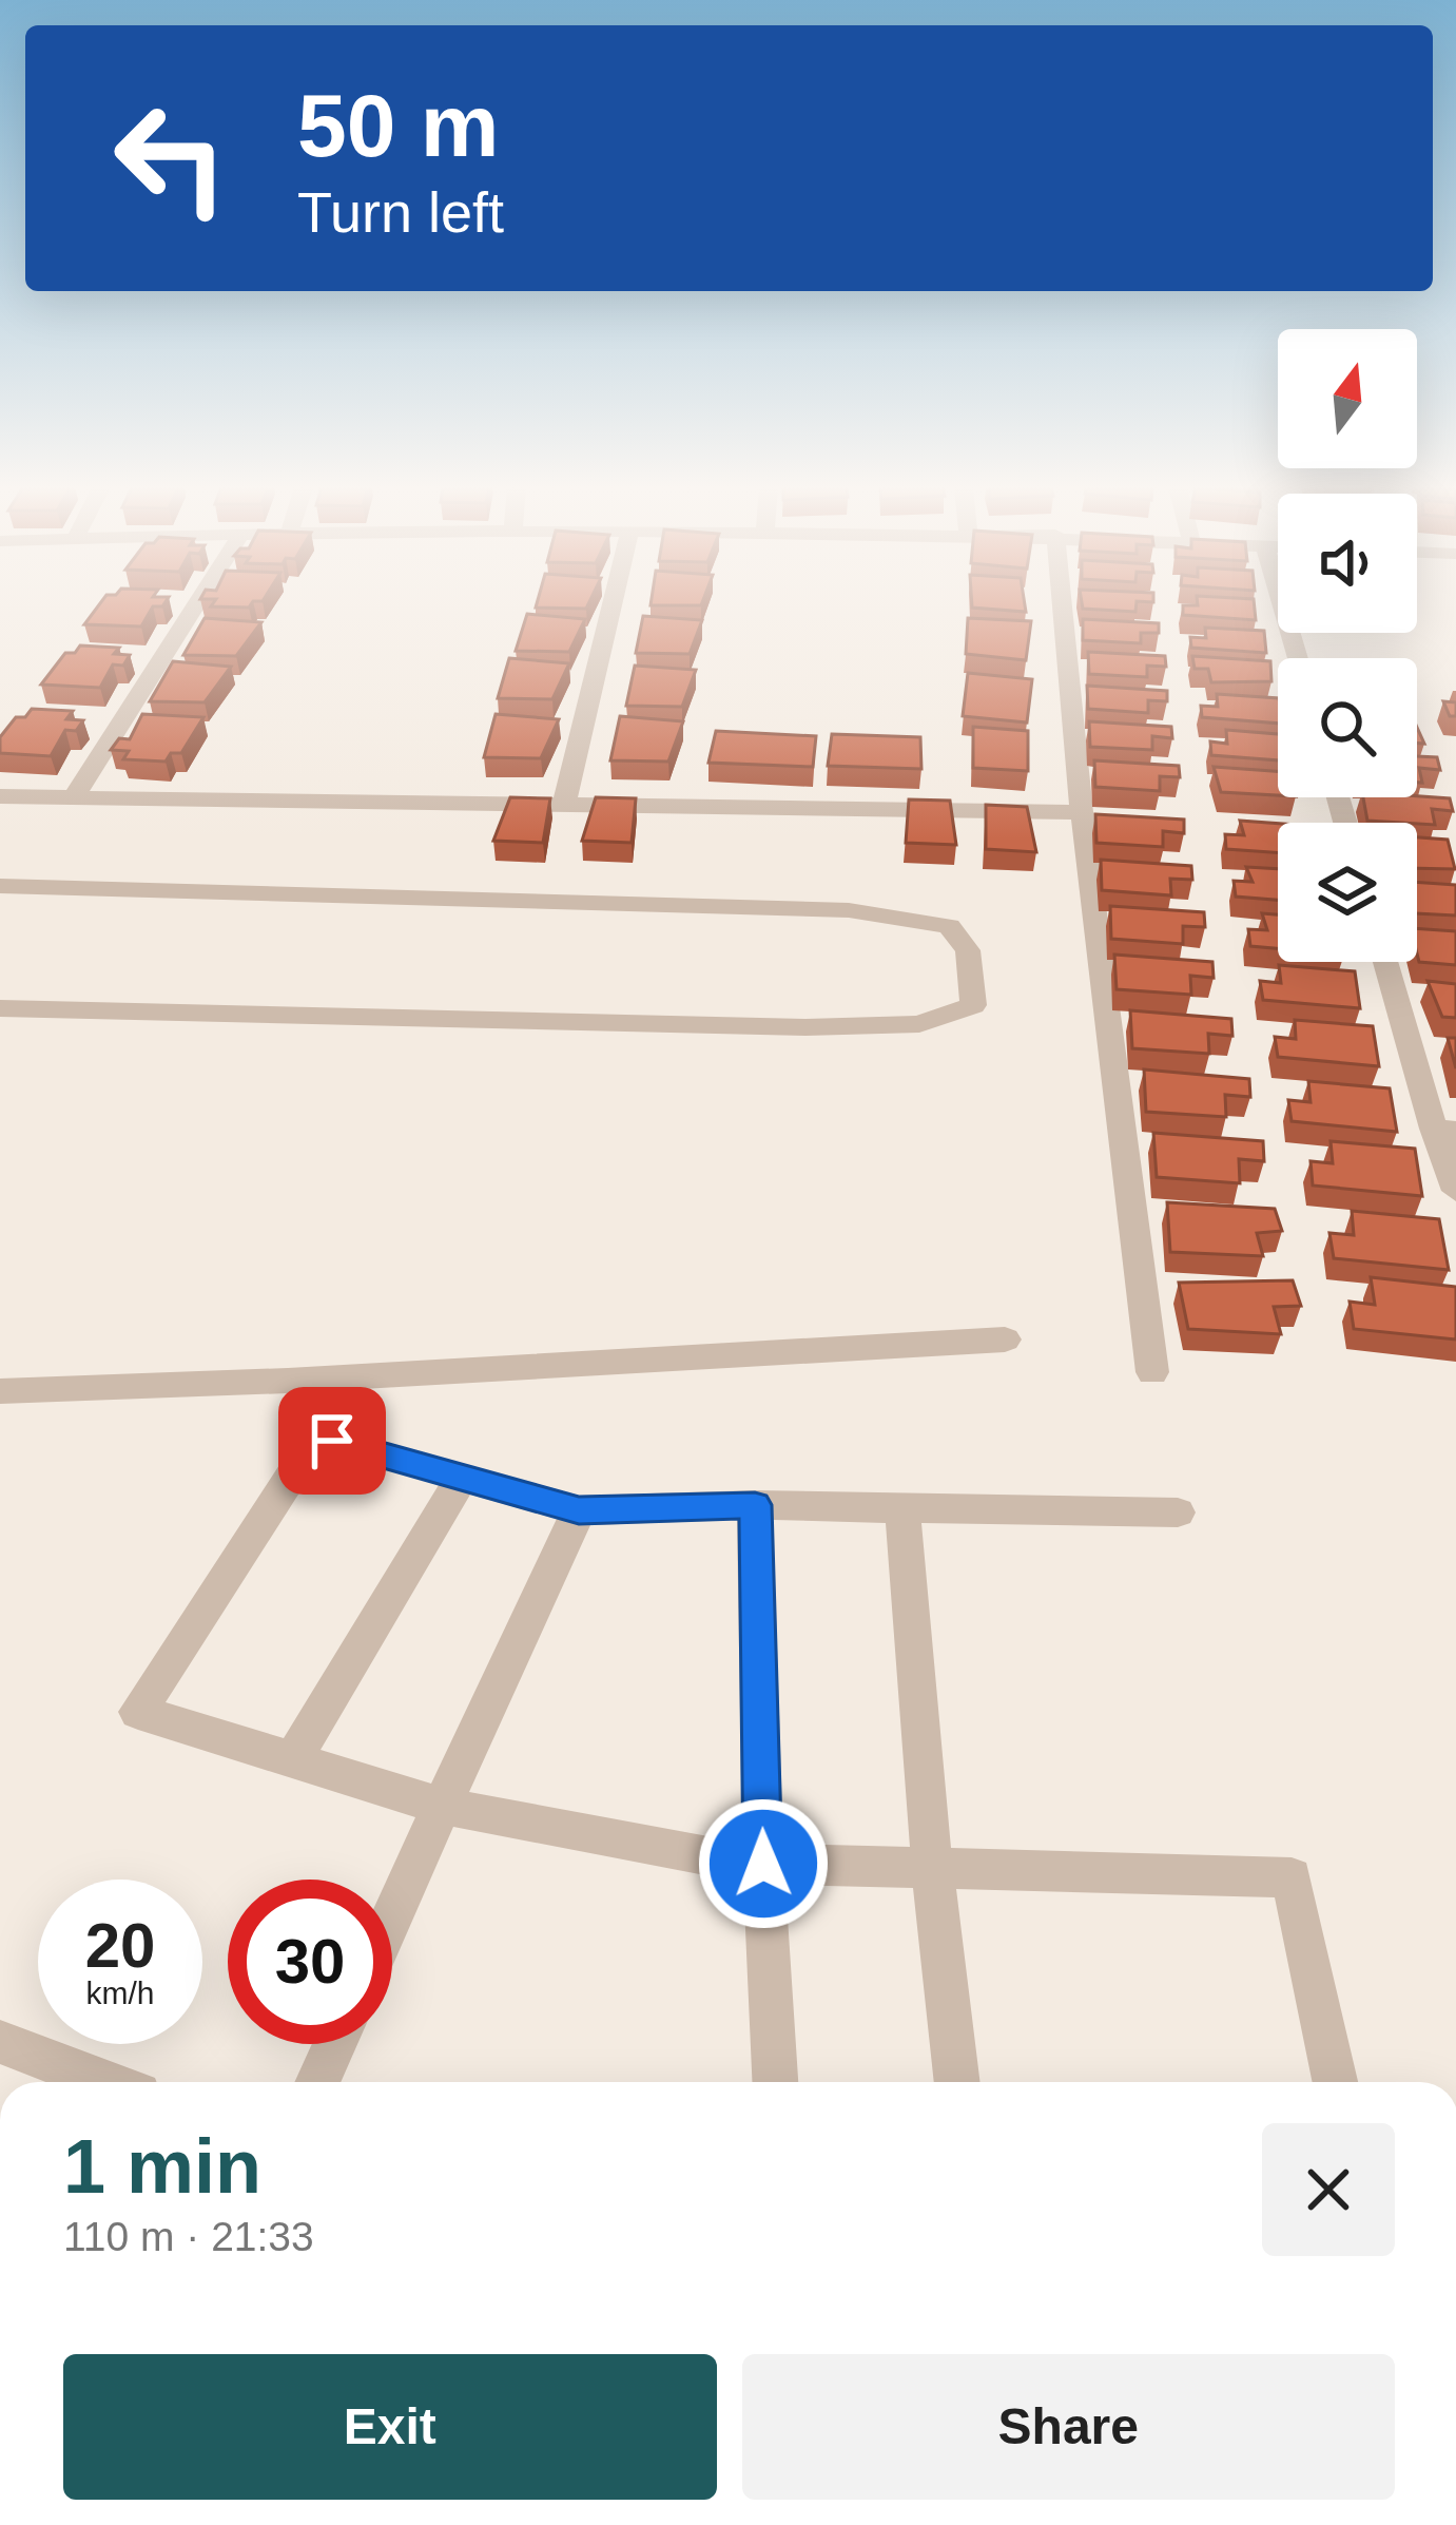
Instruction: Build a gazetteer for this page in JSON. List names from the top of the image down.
{
  "north": "top",
  "page": {
    "turn": ["50 m", "Turn left"],
    "speed": "20 km/h",
    "limit": "30",
    "heading": ["1 min", "110 m · 21:33"],
    "buttons": ["Exit", "Share"]
  }
}
